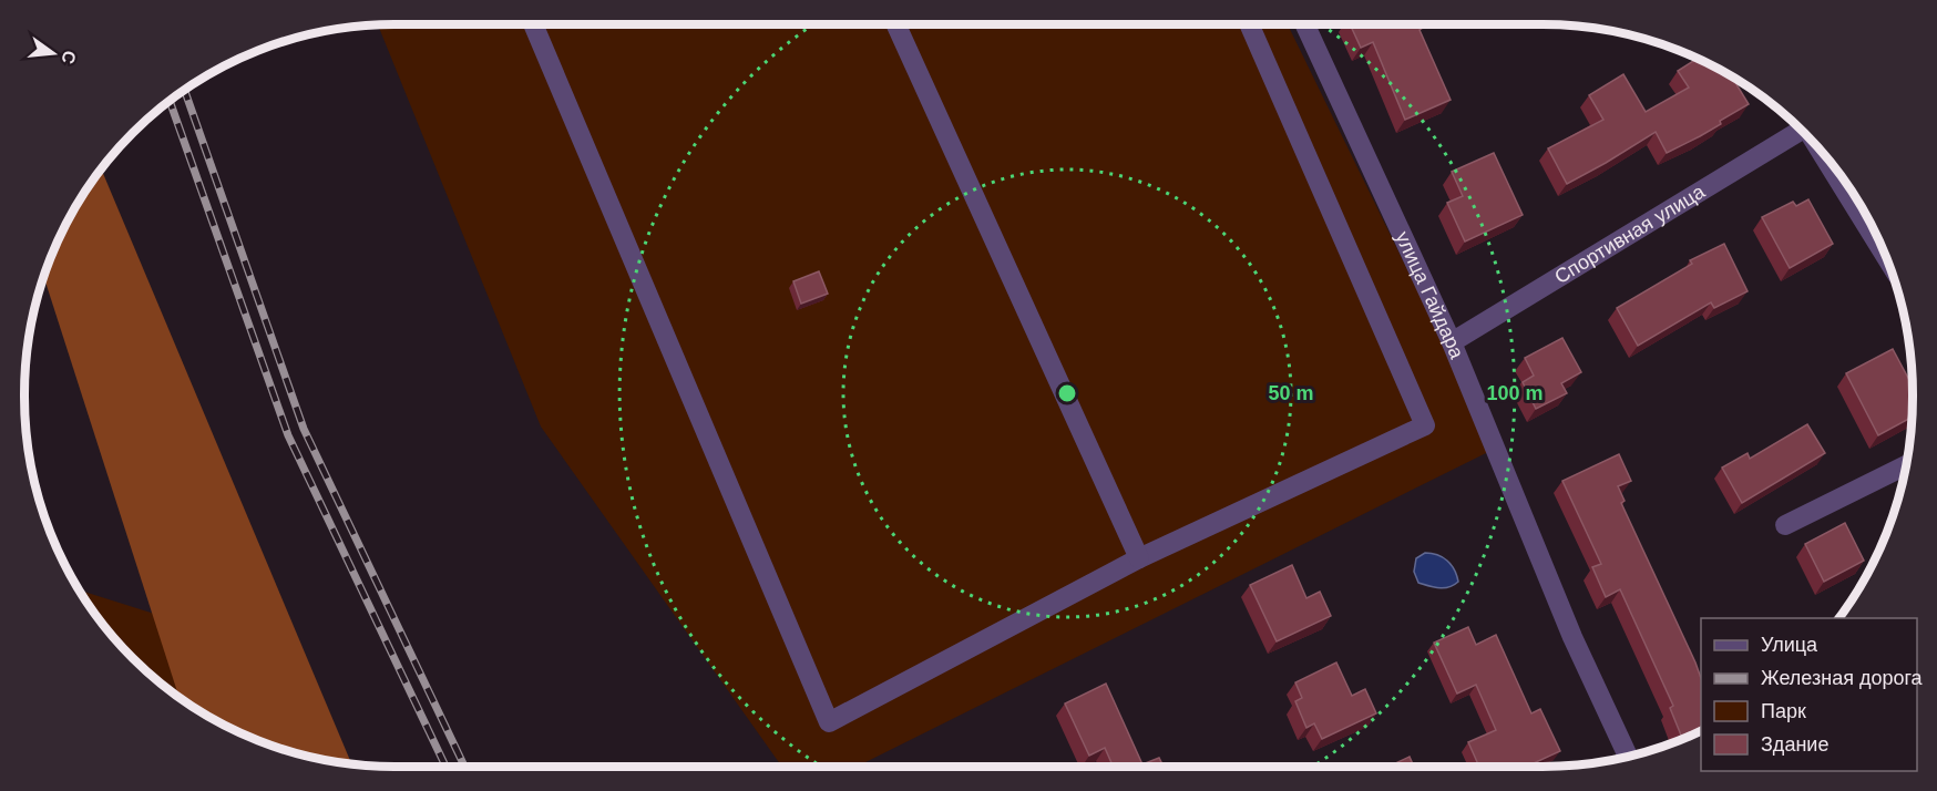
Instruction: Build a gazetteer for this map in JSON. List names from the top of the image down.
{
  "streets": {
    "street": ["Спортивная улица", "улица Гайдара"]
  },
  "crossings": [
    ["Спортивная улица", "улица Гайдара"]
  ],
  "legend": [
    "Улица",
    "Железная дорога",
    "Парк",
    "Здание"
  ],
  "north": "right",
  "rings": ["50 m", "100 m"]
}
